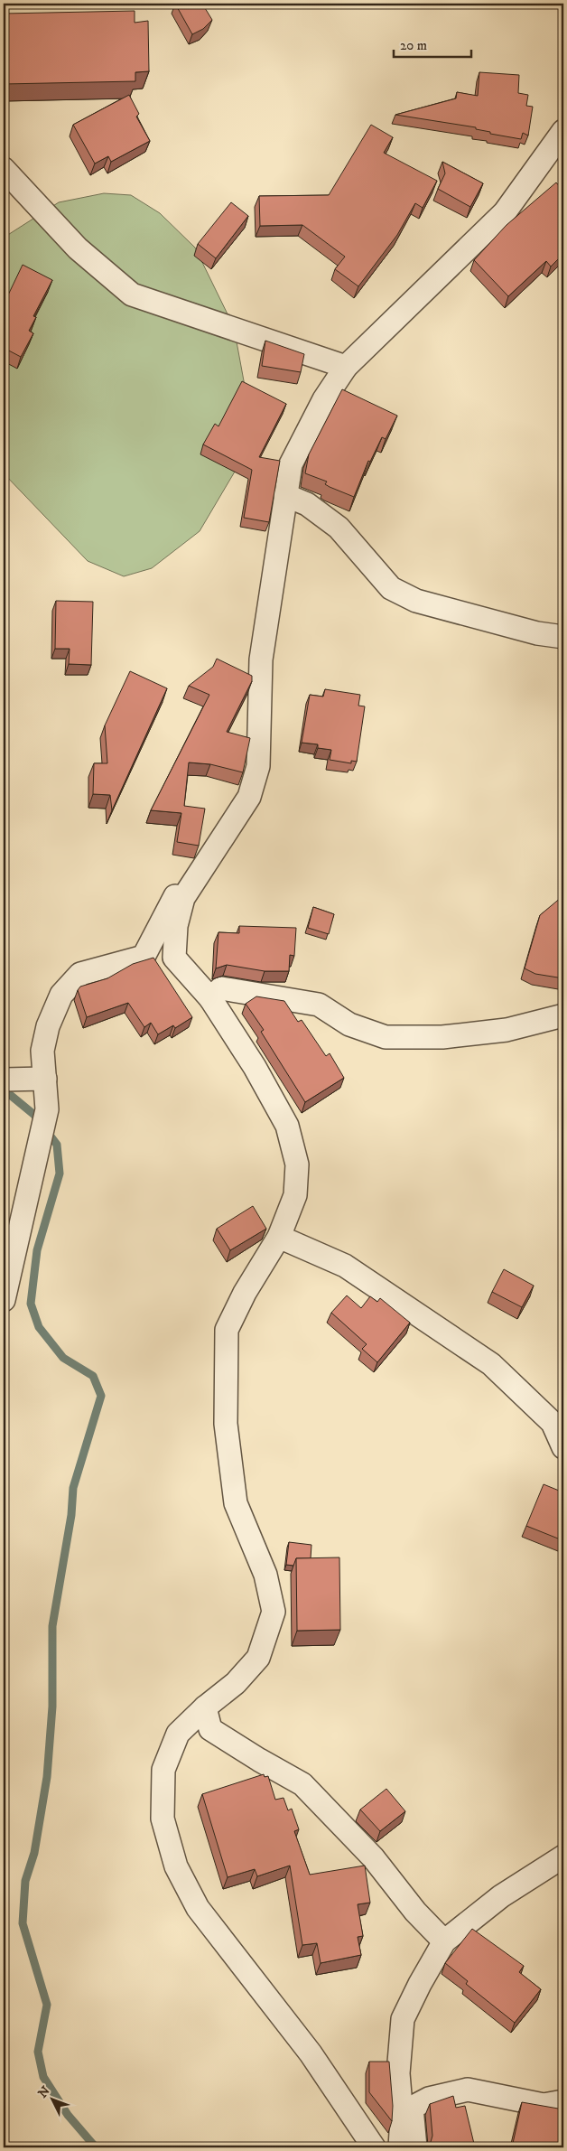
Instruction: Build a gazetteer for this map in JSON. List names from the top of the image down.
{
  "scale_bar": "20 m",
  "north": "top left"
}
